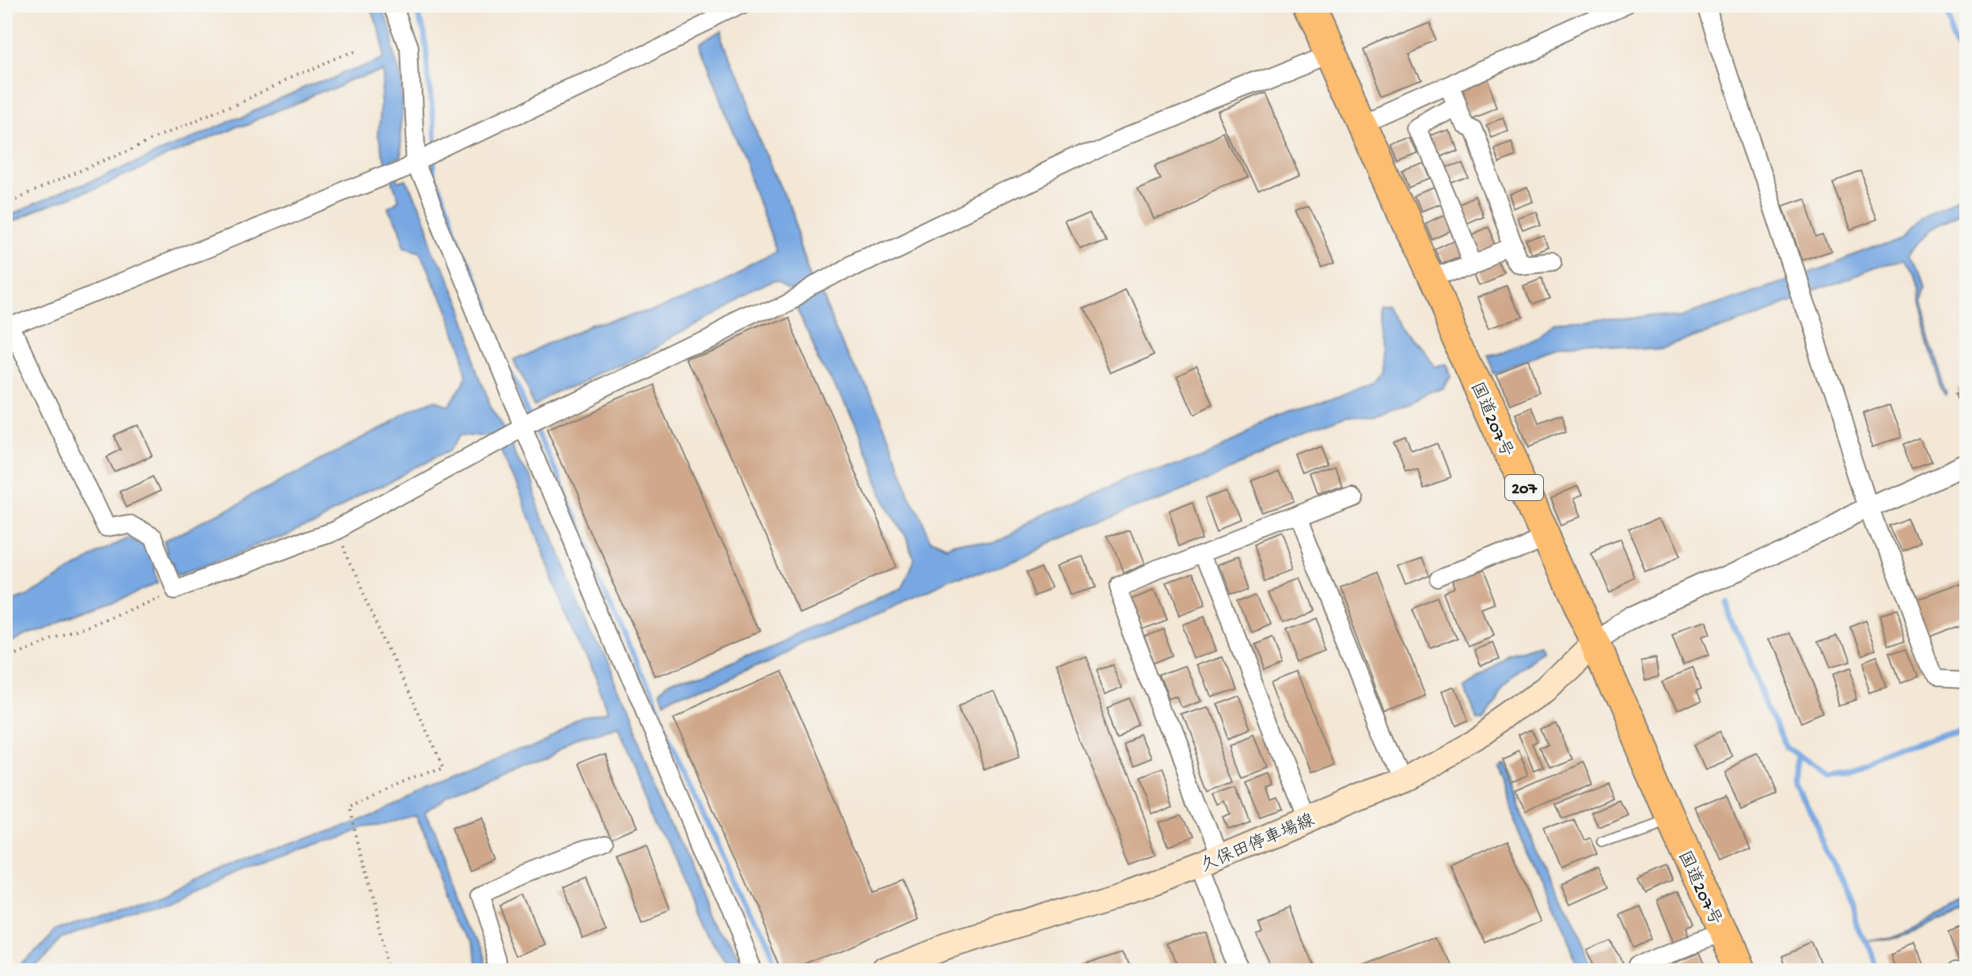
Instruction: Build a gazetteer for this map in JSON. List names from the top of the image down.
{
  "streets": {
    "highway": ["国道207号", "207"],
    "main road": ["久保田停車場線"]
  },
  "crossings": [
    ["国道207号", "久保田停車場線"]
  ]
}
